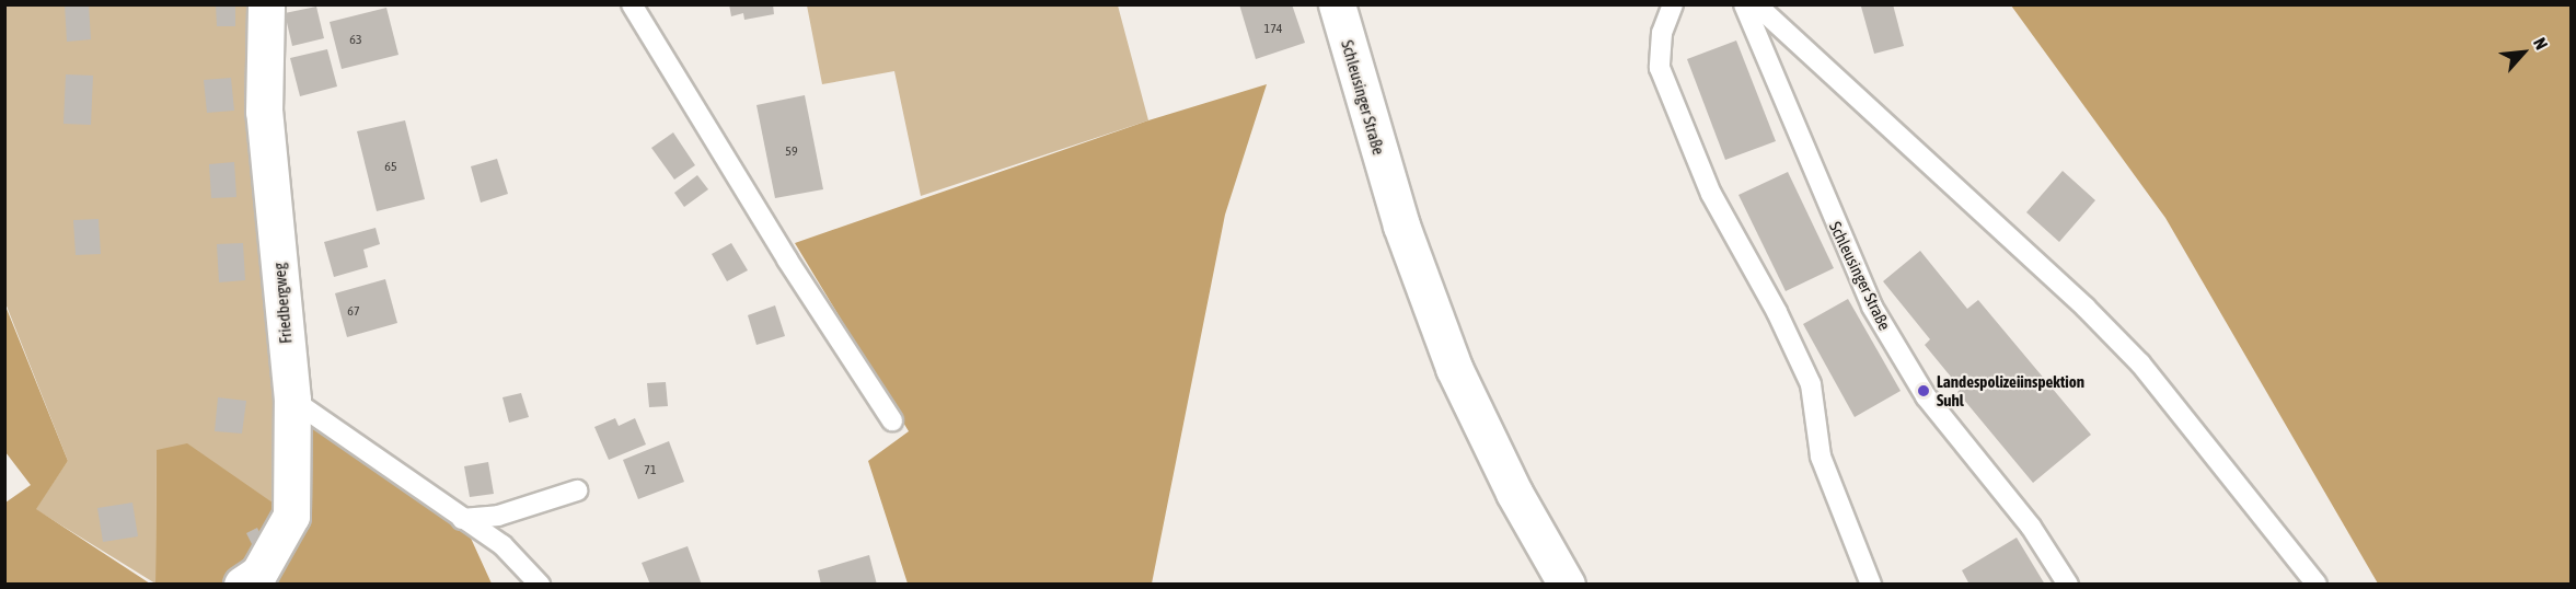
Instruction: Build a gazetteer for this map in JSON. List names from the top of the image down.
{
  "streets": {
    "main road": ["Schleusinger Straße", "Friedbergweg"]
  },
  "places": ["Landespolizeiinspektion Suhl"],
  "house_numbers": [
    "174",
    "63",
    "59",
    "65",
    "67",
    "71"
  ],
  "north": "top right"
}
